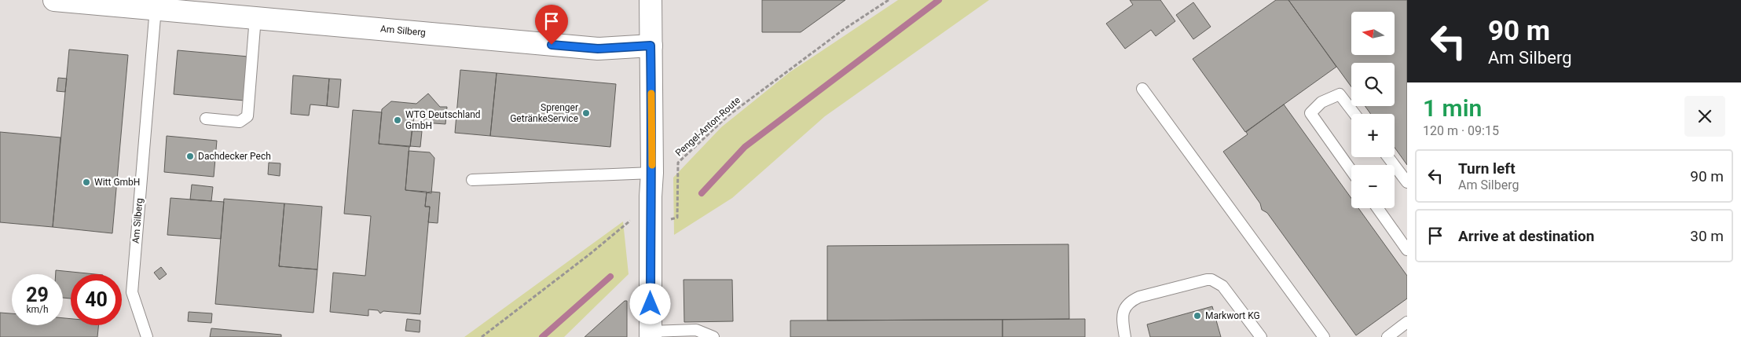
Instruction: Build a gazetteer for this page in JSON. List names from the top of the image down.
{
  "streets": {
    "street": ["Am Silberg"],
    "path": ["Pengel-Anton-Route"]
  },
  "places": [
    "Sprenger GetränkeService",
    "WTG Deutschland GmbH",
    "Dachdecker Pech",
    "Witt GmbH",
    "Markwort KG"
  ],
  "north": "left",
  "page": {
    "turn": ["90 m", "Am Silberg"],
    "map_buttons": ["+", "−"],
    "heading": ["1 min", "120 m · 09:15"],
    "list": [
      {
        "name": "Turn left",
        "note": "Am Silberg",
        "value": "90 m"
      },
      {
        "name": "Arrive at destination",
        "value": "30 m"
      }
    ],
    "speed": "29 km/h",
    "limit": "40"
  }
}
